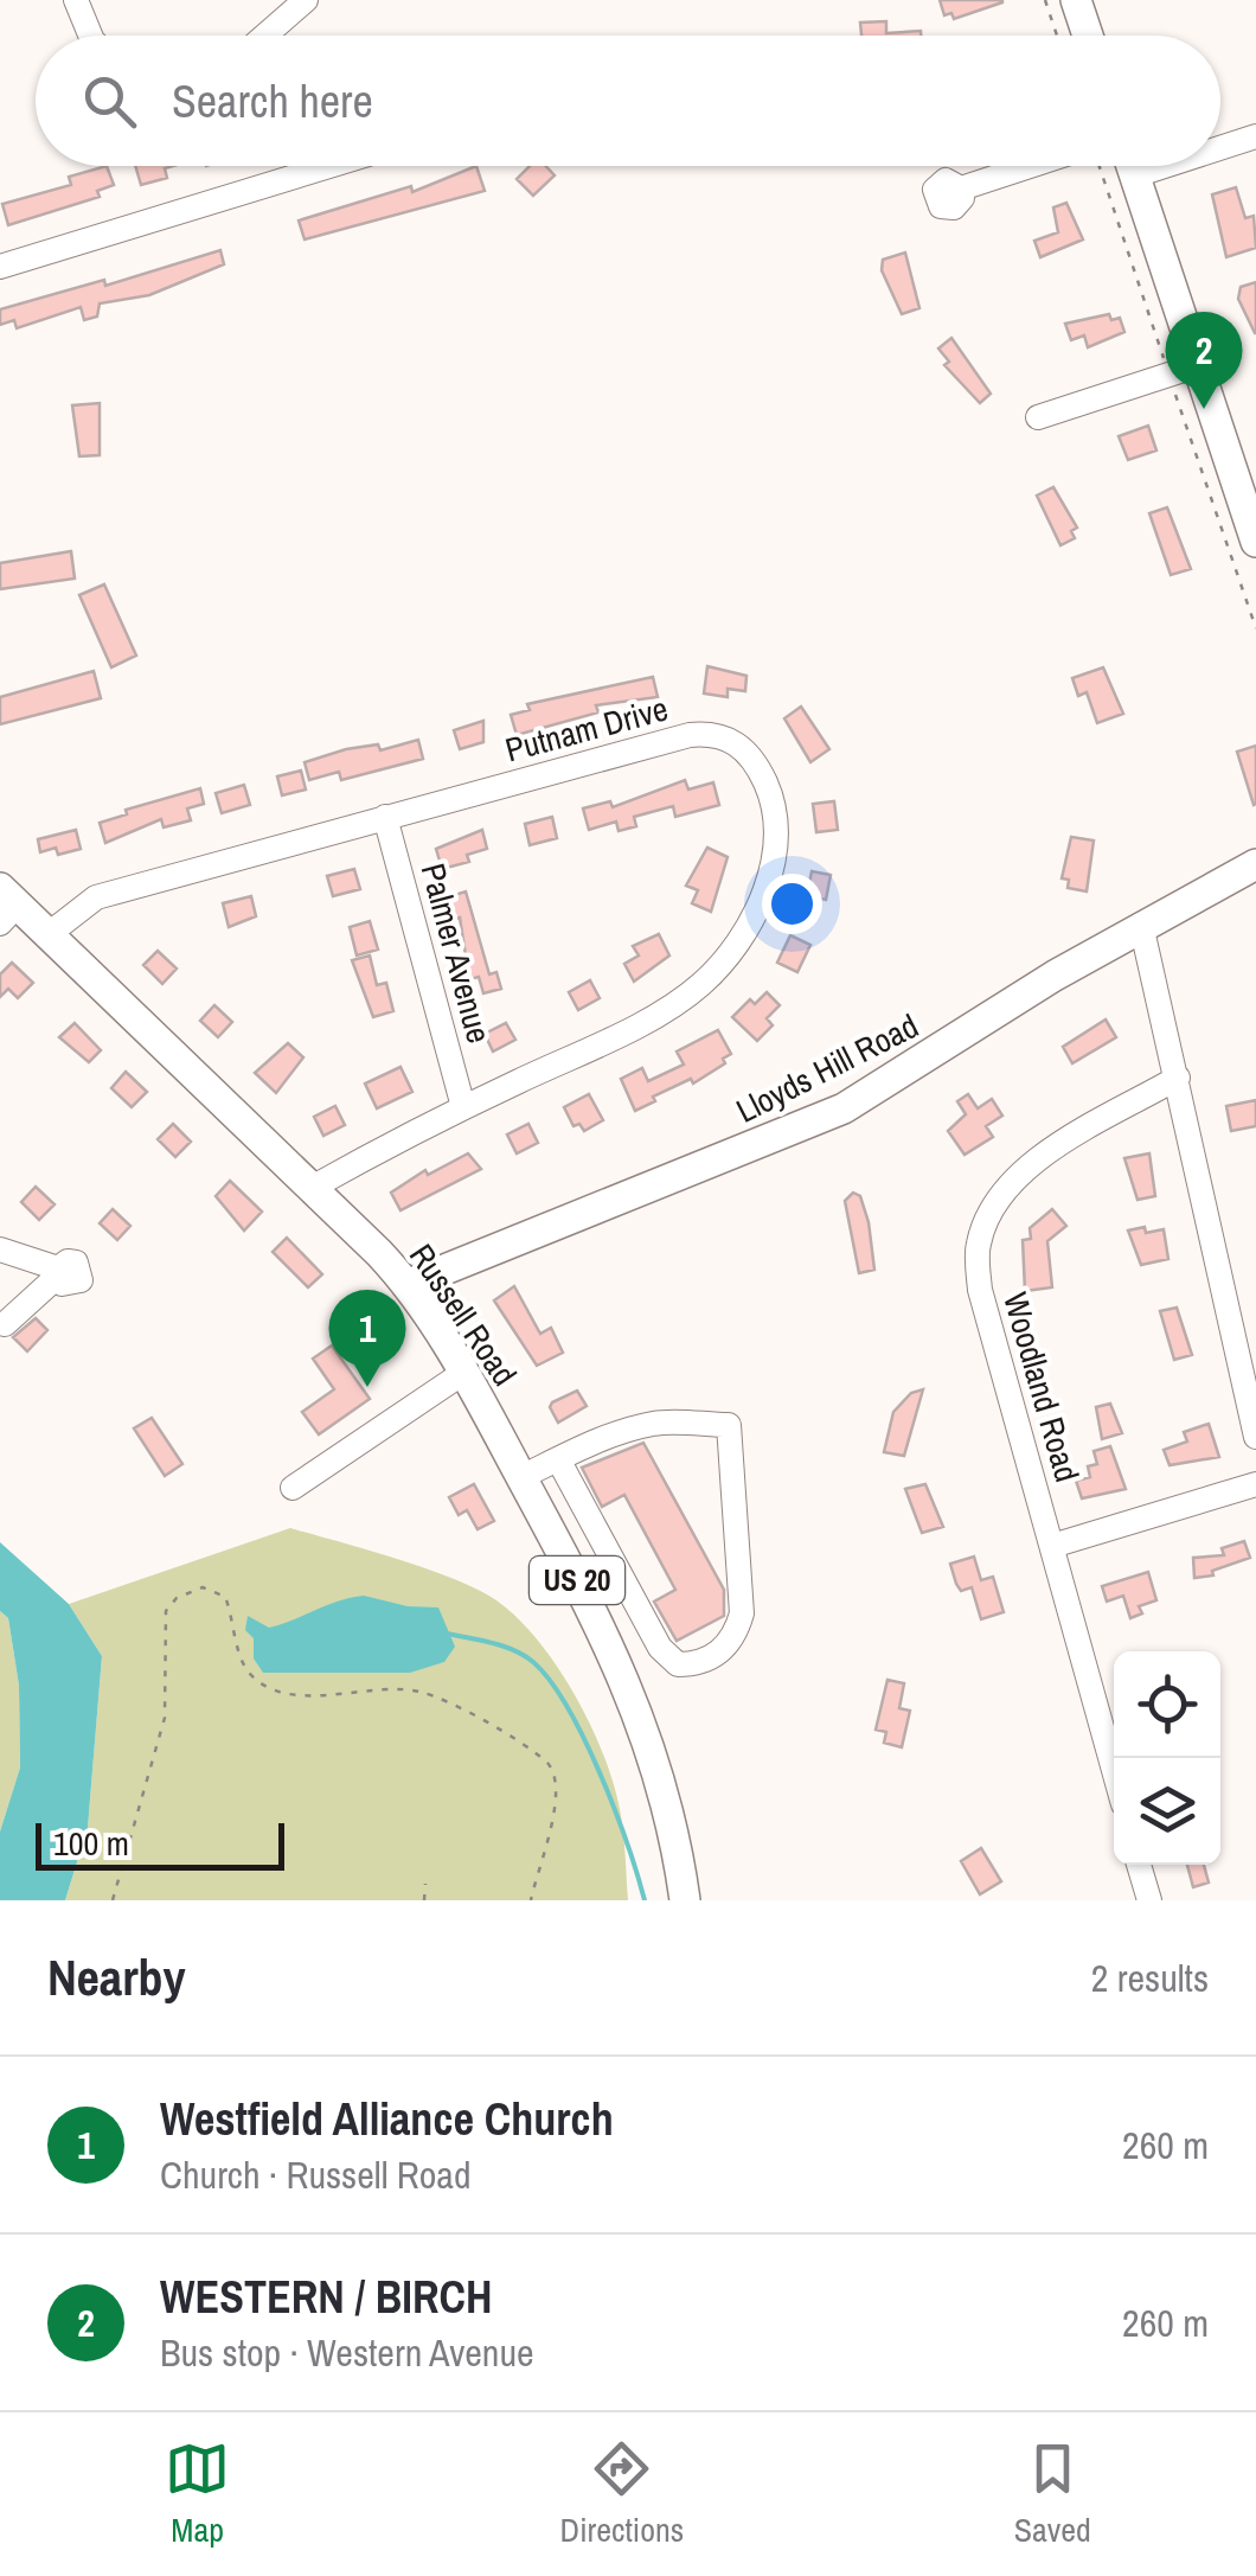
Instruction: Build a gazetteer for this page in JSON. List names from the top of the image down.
{
  "streets": {
    "main road": ["Lloyds Hill Road", "Russell Road", "US 20"],
    "street": ["Putnam Drive", "Palmer Avenue", "Woodland Road"]
  },
  "crossings": [
    ["Putnam Drive", "Palmer Avenue"],
    ["Putnam Drive", "Russell Road"],
    ["Lloyds Hill Road", "Russell Road"]
  ],
  "scale_bar": "100 m",
  "page": {
    "search": "Search here",
    "pins": ["2", "1"],
    "scale": "100 m",
    "heading": ["Nearby", "2 results"],
    "list": [
      {
        "mark": "1",
        "name": "Westfield Alliance Church",
        "note": "Church · Russell Road",
        "value": "260 m"
      },
      {
        "mark": "2",
        "name": "WESTERN / BIRCH",
        "note": "Bus stop · Western Avenue",
        "value": "260 m"
      }
    ],
    "nav": ["Map", "Directions", "Saved"]
  }
}
